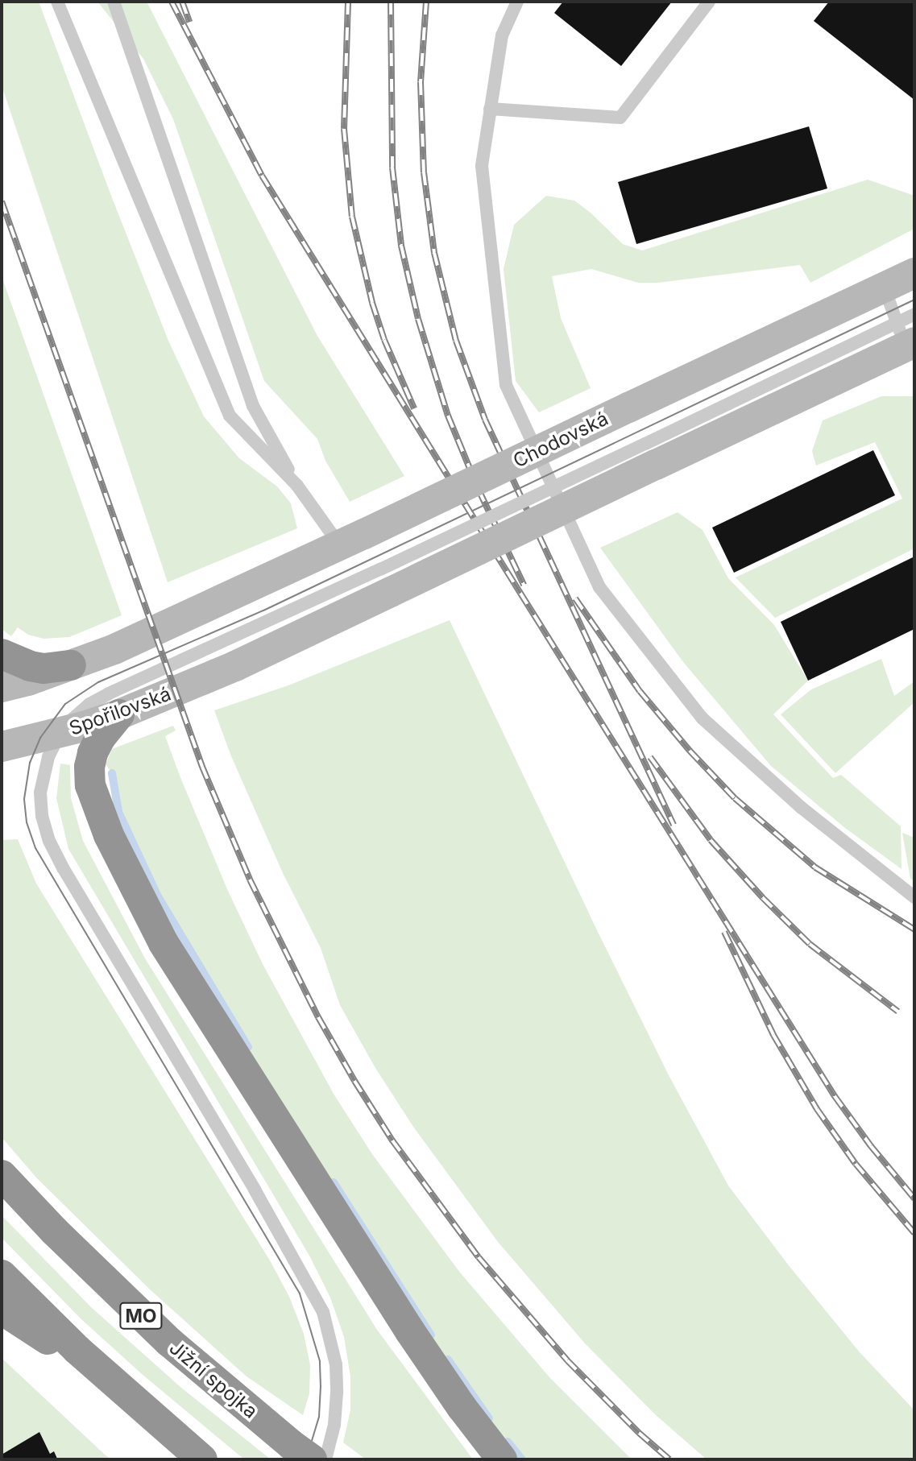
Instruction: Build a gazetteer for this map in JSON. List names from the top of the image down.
{
  "streets": {
    "highway": ["MO", "Jižní spojka"],
    "main road": ["Chodovská", "Spořilovská"]
  }
}
